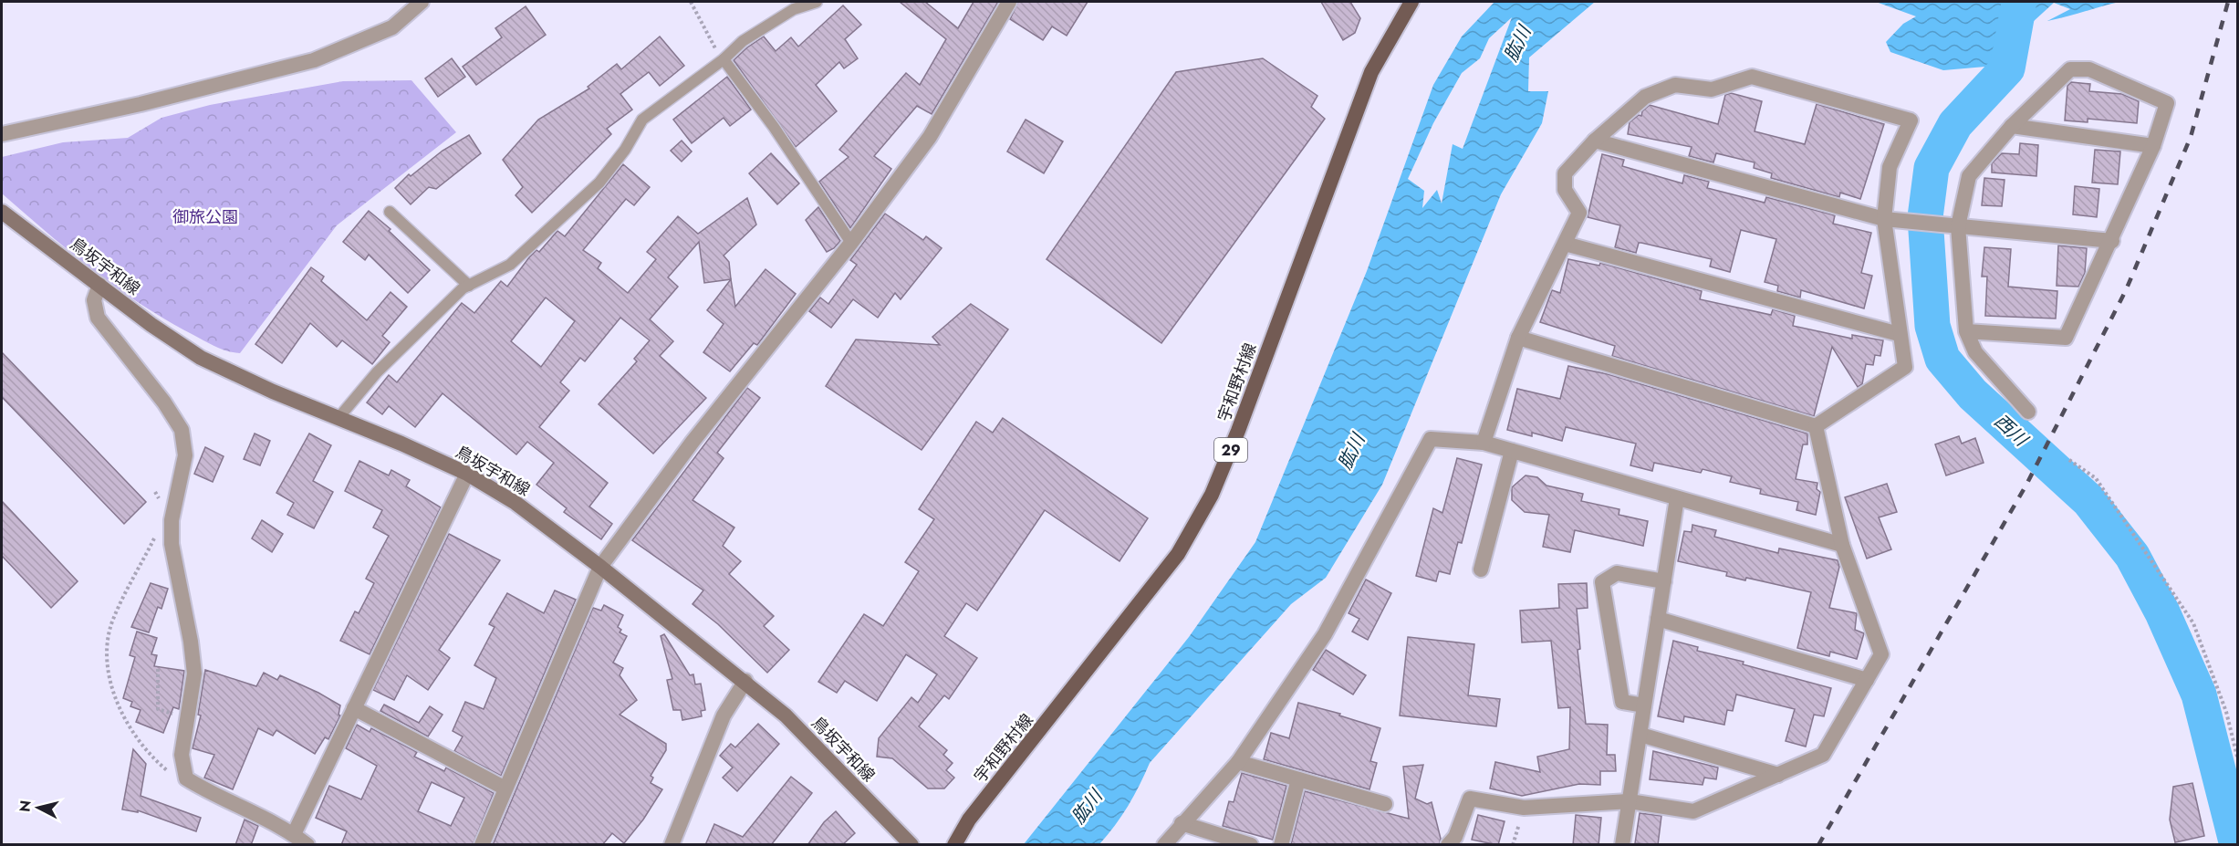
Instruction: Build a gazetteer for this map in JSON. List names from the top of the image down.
{
  "streets": {
    "main road": ["鳥坂宇和線", "宇和野村線", "29"]
  },
  "water": ["肱川", "西川"],
  "parks": ["御旅公園"],
  "north": "left"
}
